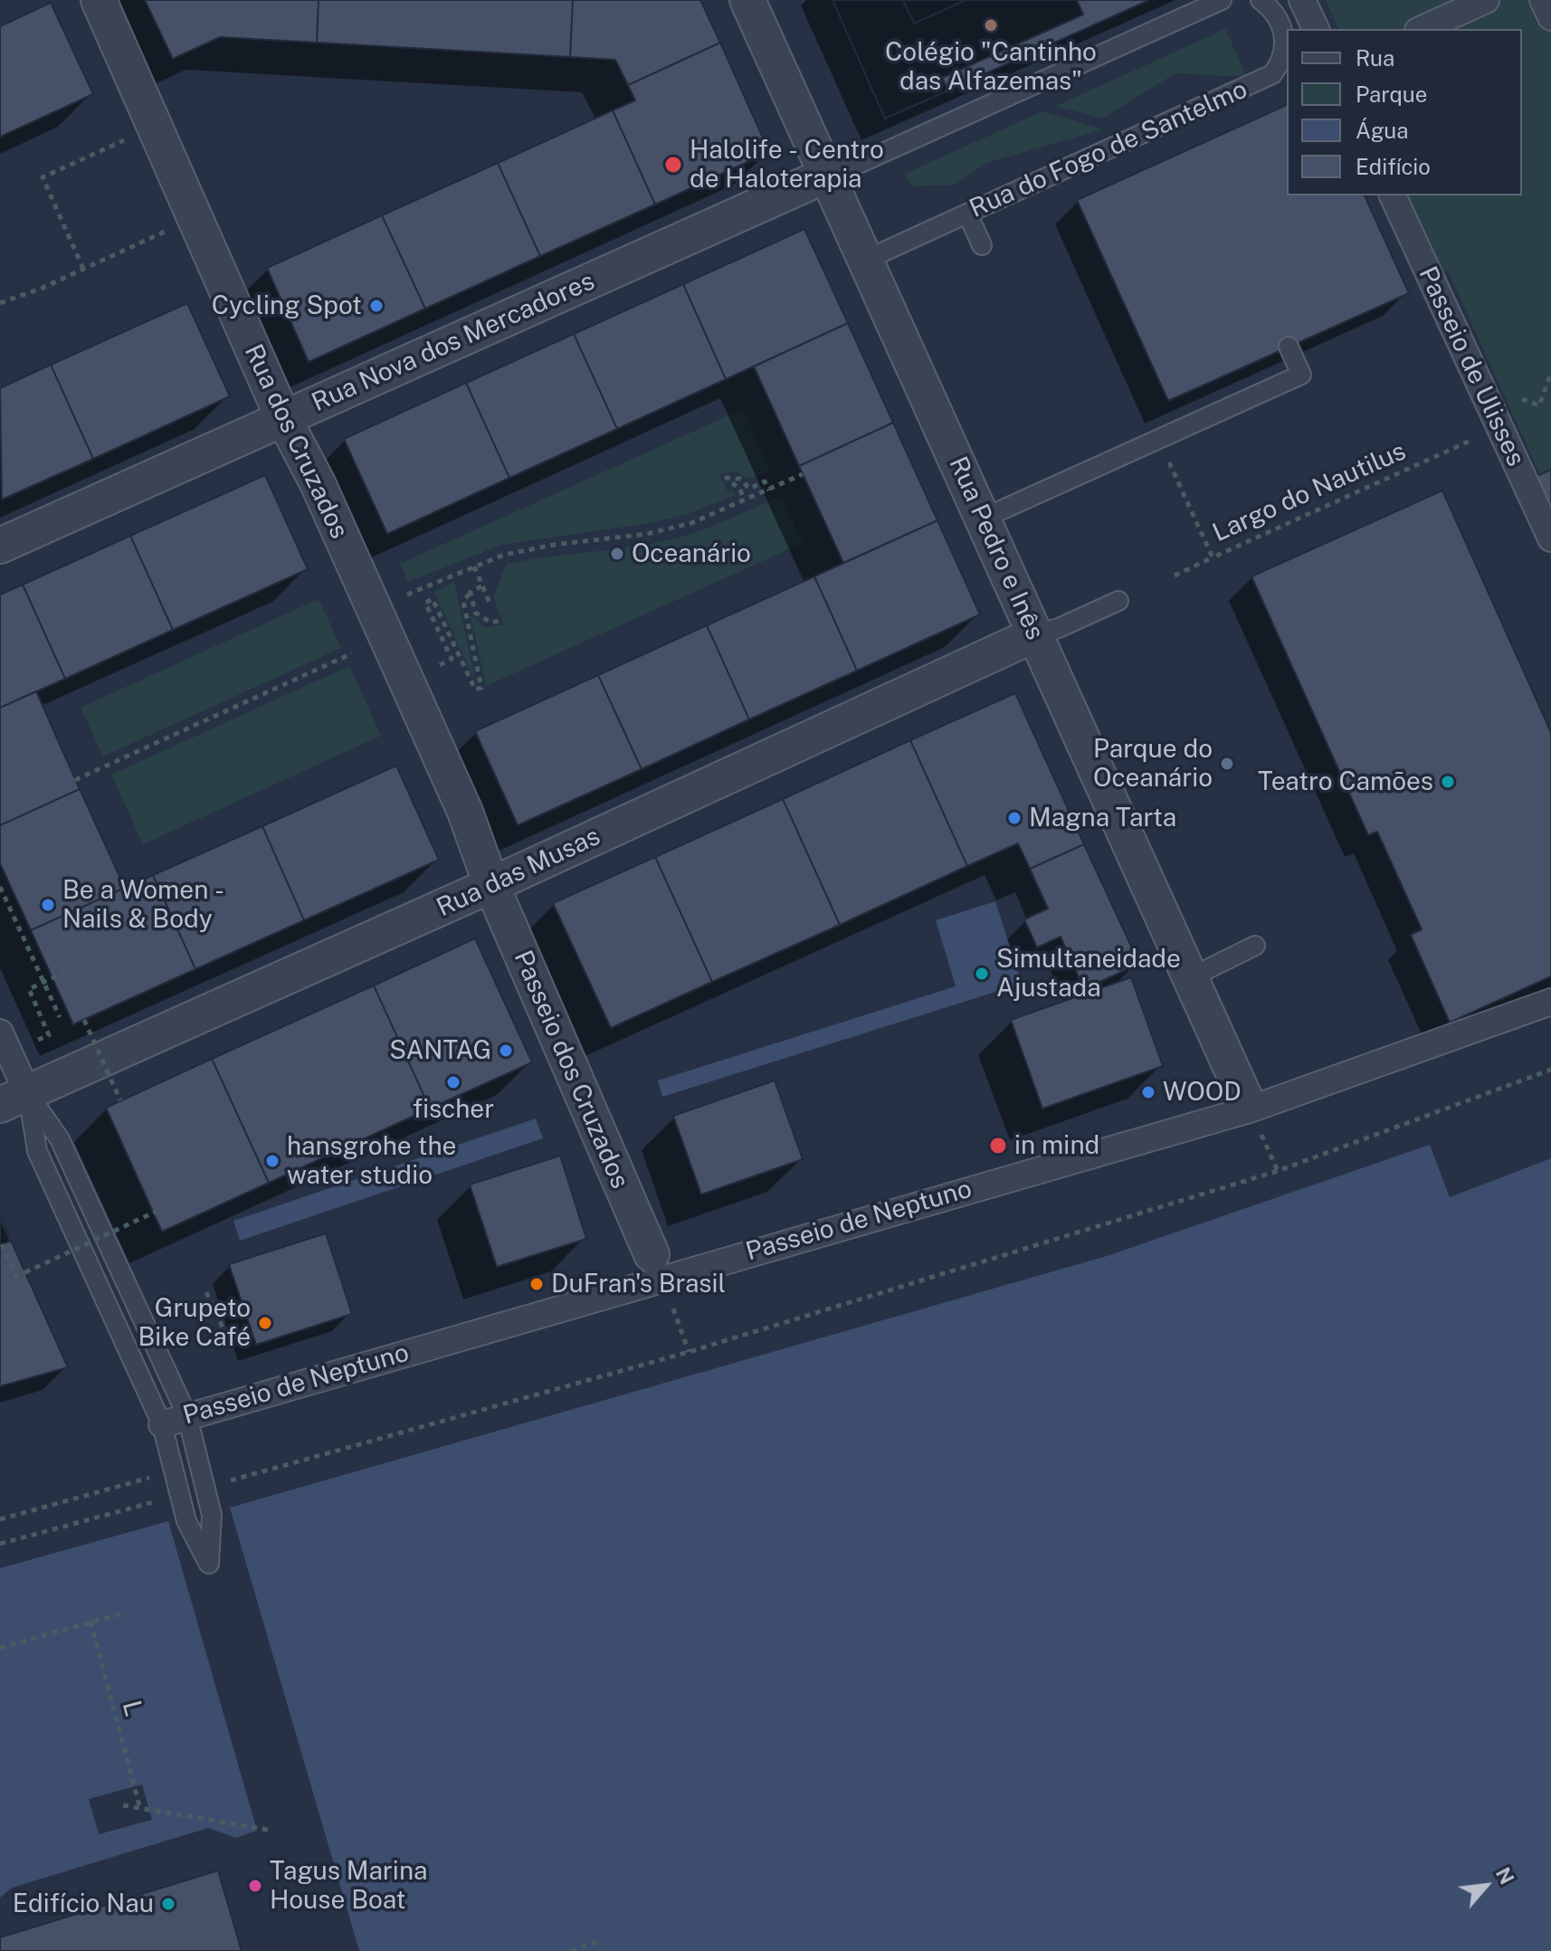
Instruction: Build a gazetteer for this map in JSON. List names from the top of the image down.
{
  "streets": {
    "street": [
      "Rua Nova dos Mercadores",
      "Passeio de Ulisses",
      "Rua dos Cruzados",
      "Rua Pedro e Inês",
      "Rua das Musas",
      "Passeio dos Cruzados",
      "Passeio de Neptuno"
    ],
    "lane": ["Rua do Fogo de Santelmo"],
    "path": ["Largo do Nautilus", "L"]
  },
  "crossings": [
    ["Rua do Fogo de Santelmo", "Rua Pedro e Inês"],
    ["Rua Nova dos Mercadores", "Rua dos Cruzados"],
    ["Rua Nova dos Mercadores", "Rua Pedro e Inês"],
    ["Passeio de Ulisses", "Largo do Nautilus"],
    ["Rua dos Cruzados", "Rua das Musas"],
    ["Rua dos Cruzados", "Passeio dos Cruzados"],
    ["Rua Pedro e Inês", "Rua das Musas"],
    ["Rua das Musas", "Passeio dos Cruzados"]
  ],
  "places": [
    "Colégio \"Cantinho das Alfazemas\"",
    "Halolife - Centro de Haloterapia",
    "Cycling Spot",
    "Oceanário",
    "Parque do Oceanário",
    "Teatro Camões",
    "Magna Tarta",
    "Be a Women - Nails & Body",
    "Simultaneidade Ajustada",
    "SANTAG",
    "fischer",
    "WOOD",
    "in mind",
    "hansgrohe the water studio",
    "DuFran's Brasil",
    "Grupeto Bike Café",
    "Tagus Marina House Boat",
    "Edifício Nau"
  ],
  "legend": [
    "Rua",
    "Parque",
    "Água",
    "Edifício"
  ],
  "north": "top right"
}
